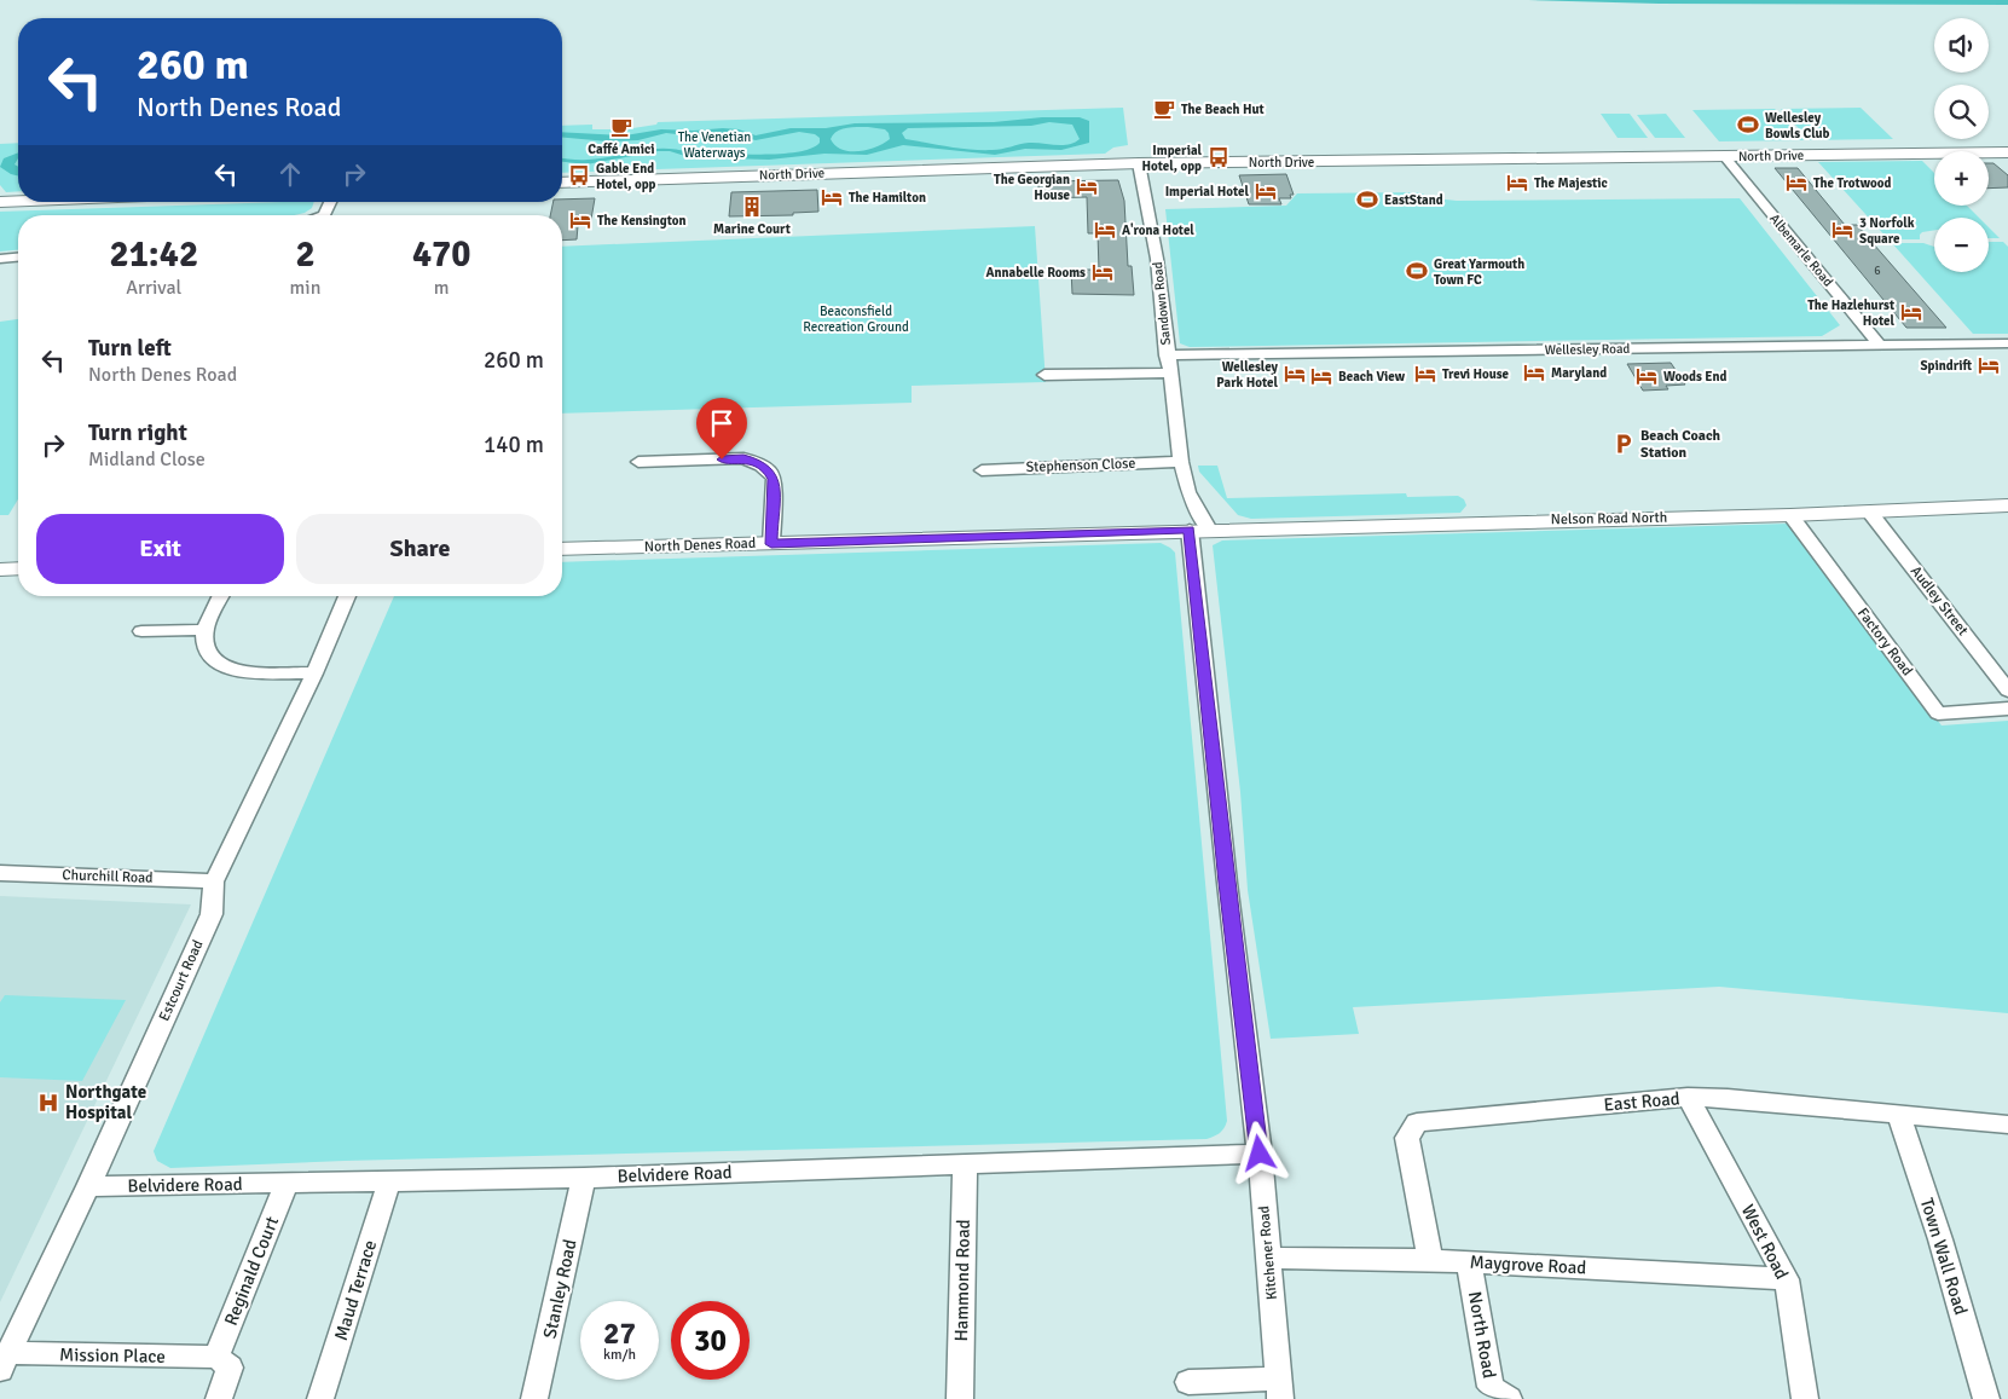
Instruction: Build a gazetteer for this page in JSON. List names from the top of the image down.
{
  "streets": {
    "street": [
      "North Drive",
      "Albemarle Road",
      "Sandown Road",
      "Wellesley Road",
      "Stephenson Close",
      "Nelson Road North",
      "North Denes Road",
      "Audley Street",
      "Factory Road",
      "Churchill Road",
      "Estcourt Road",
      "East Road",
      "Belvidere Road",
      "West Road",
      "Kitchener Road",
      "Town Wall Road",
      "Maygrove Road",
      "Reginald Court",
      "Hammond Road",
      "Stanley Road",
      "Maud Terrace",
      "North Road",
      "Mission Place"
    ]
  },
  "crossings": [
    ["North Drive", "Albemarle Road"],
    ["North Drive", "Sandown Road"],
    ["Albemarle Road", "Wellesley Road"],
    ["Sandown Road", "Wellesley Road"],
    ["Sandown Road", "Stephenson Close"],
    ["Sandown Road", "Nelson Road North"],
    ["Sandown Road", "North Denes Road"],
    ["Sandown Road", "Kitchener Road"],
    ["Nelson Road North", "North Denes Road"],
    ["Nelson Road North", "Audley Street"],
    ["Nelson Road North", "Factory Road"],
    ["Nelson Road North", "Kitchener Road"],
    ["North Denes Road", "Kitchener Road"],
    ["Churchill Road", "Estcourt Road"],
    ["Estcourt Road", "Belvidere Road"],
    ["Estcourt Road", "Mission Place"],
    ["East Road", "West Road"],
    ["East Road", "Town Wall Road"],
    ["East Road", "Maygrove Road"],
    ["Belvidere Road", "Kitchener Road"],
    ["Belvidere Road", "Reginald Court"],
    ["Belvidere Road", "Hammond Road"],
    ["Belvidere Road", "Stanley Road"],
    ["Belvidere Road", "Maud Terrace"],
    ["West Road", "Maygrove Road"],
    ["Kitchener Road", "Maygrove Road"],
    ["Maygrove Road", "North Road"],
    ["Reginald Court", "Mission Place"]
  ],
  "parks": ["The Venetian Waterways", "Beaconsfield Recreation Ground"],
  "places": {
    "cafe": ["The Beach Hut", "Caffé Amici"],
    "sports": ["Wellesley Bowls Club", "EastStand", "Great Yarmouth Town FC"],
    "bus stop": ["Imperial Hotel, opp", "Gable End Hotel, opp"],
    "hotel": [
      "The Majestic",
      "The Trotwood",
      "The Georgian House",
      "Imperial Hotel",
      "The Hamilton",
      "The Kensington",
      "A'rona Hotel",
      "3 Norfolk Square",
      "Annabelle Rooms",
      "The Hazlehurst Hotel",
      "Spindrift",
      "Maryland",
      "Wellesley Park Hotel",
      "Trevi House",
      "Beach View",
      "Woods End"
    ],
    "building": ["Marine Court"],
    "parking": ["Beach Coach Station"],
    "hospital": ["Northgate Hospital"]
  },
  "house_numbers": ["6"],
  "page": {
    "map_buttons": ["+", "−"],
    "turn": ["260 m", "North Denes Road"],
    "eta": [
      "21:42",
      "Arrival",
      "2",
      "min",
      "470",
      "m"
    ],
    "list": [
      {
        "name": "Turn left",
        "note": "North Denes Road",
        "value": "260 m"
      },
      {
        "name": "Turn right",
        "note": "Midland Close",
        "value": "140 m"
      }
    ],
    "buttons": ["Exit", "Share"],
    "speed": "27 km/h",
    "limit": "30"
  }
}
